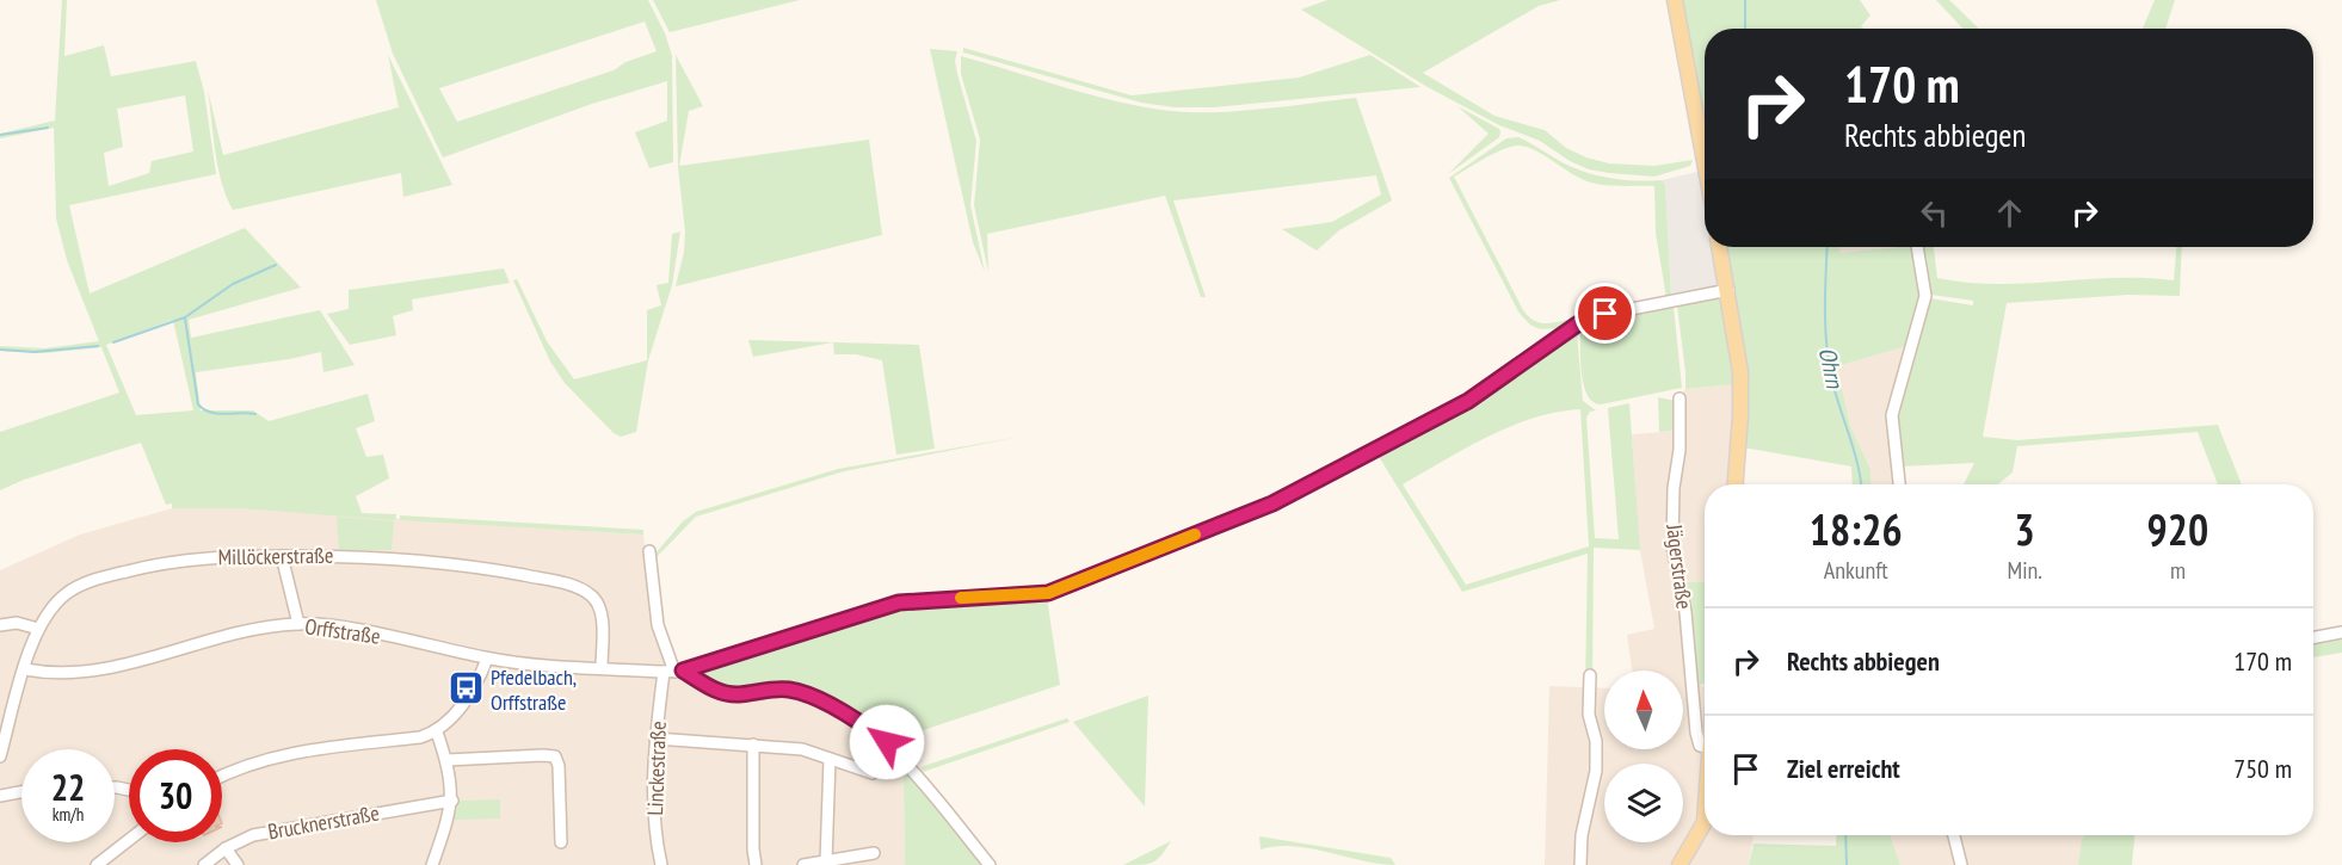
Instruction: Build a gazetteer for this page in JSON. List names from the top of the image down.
{
  "streets": {
    "street": [
      "Millöckerstraße",
      "Jägerstraße",
      "Orffstraße",
      "Linckestraße",
      "Brucknerstraße"
    ]
  },
  "crossings": [
    ["Millöckerstraße", "Orffstraße"],
    ["Orffstraße", "Linckestraße"]
  ],
  "water": ["Ohrn"],
  "places": {
    "bus stop": ["Pfedelbach, Orffstraße"]
  },
  "north": "top",
  "page": {
    "turn": ["170 m", "Rechts abbiegen"],
    "eta": [
      "18:26",
      "Ankunft",
      "3",
      "Min.",
      "920",
      "m"
    ],
    "list": [
      {
        "name": "Rechts abbiegen",
        "value": "170 m"
      },
      {
        "name": "Ziel erreicht",
        "value": "750 m"
      }
    ],
    "speed": "22 km/h",
    "limit": "30"
  }
}
